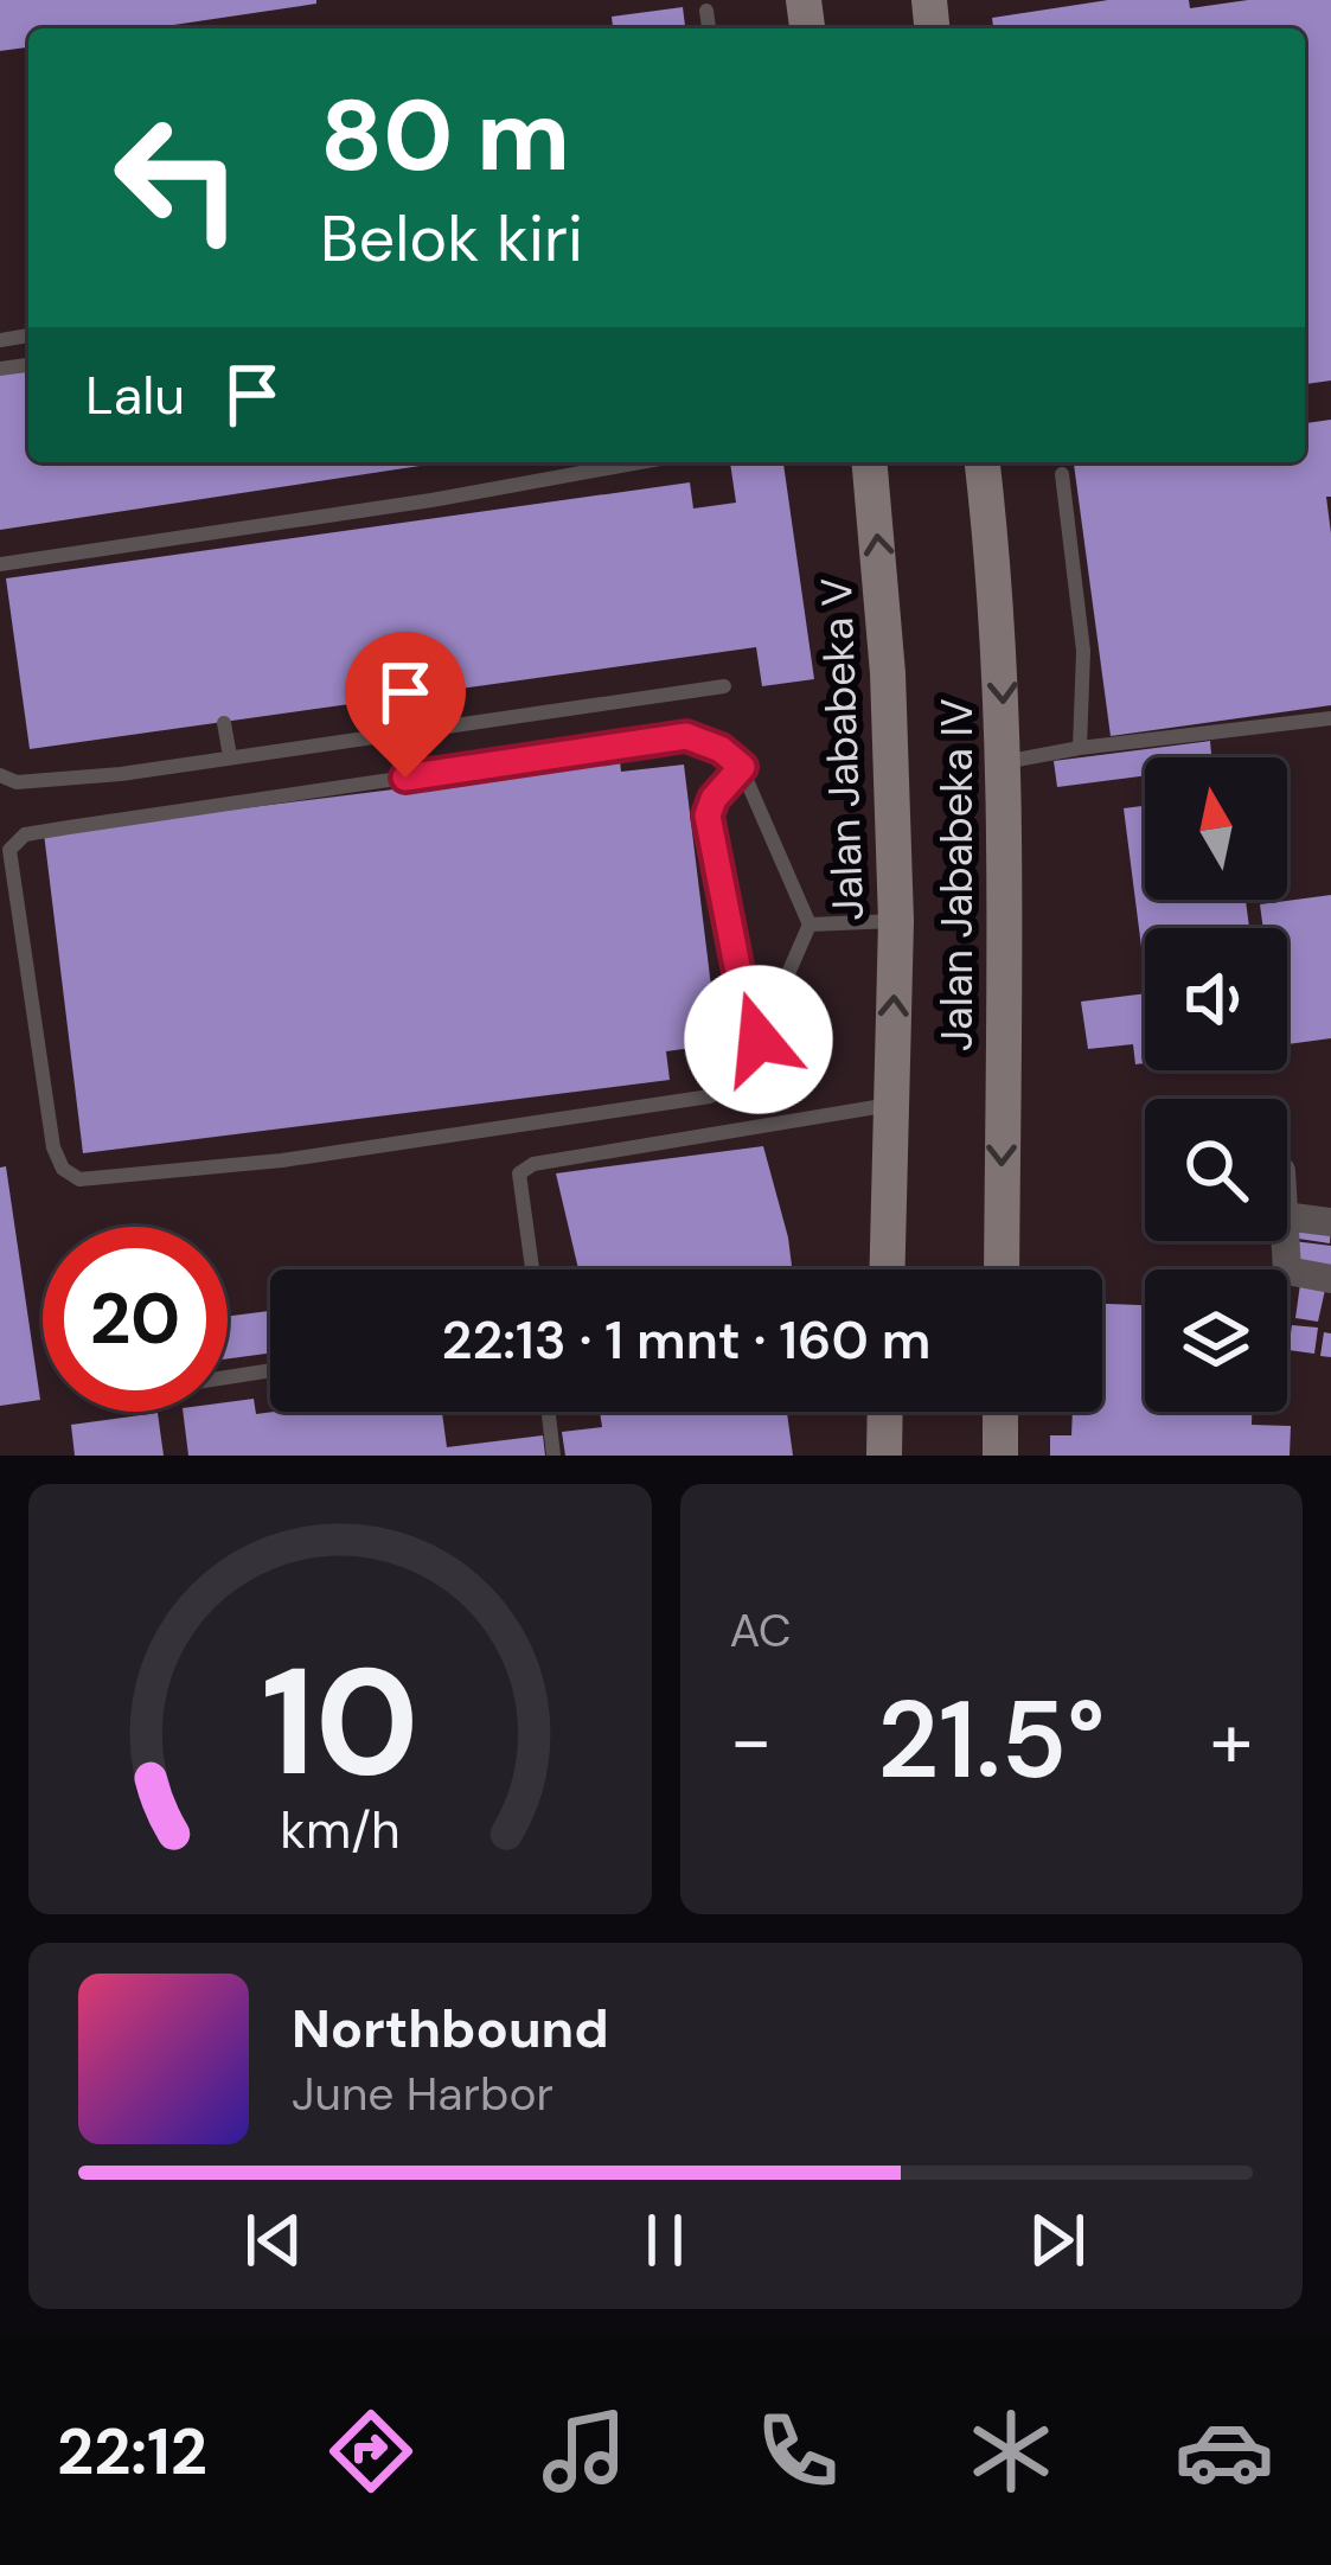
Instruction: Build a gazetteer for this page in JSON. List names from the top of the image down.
{
  "streets": {
    "street": ["Jalan Jababeka V", "Jalan Jababeka IV"]
  },
  "one_way": ["Jalan Jababeka V", "Jalan Jababeka IV"],
  "north": "top",
  "page": {
    "turn": ["80 m", "Belok kiri"],
    "then": "Lalu",
    "limit": "20",
    "trip": "22:13 · 1 mnt · 160 m",
    "tile": "AC",
    "heat": ["−", "21.5°", "+"],
    "song": ["Northbound", "June Harbor"],
    "tabs": "22:12",
    "gauge": ["10", "km/h"]
  }
}
